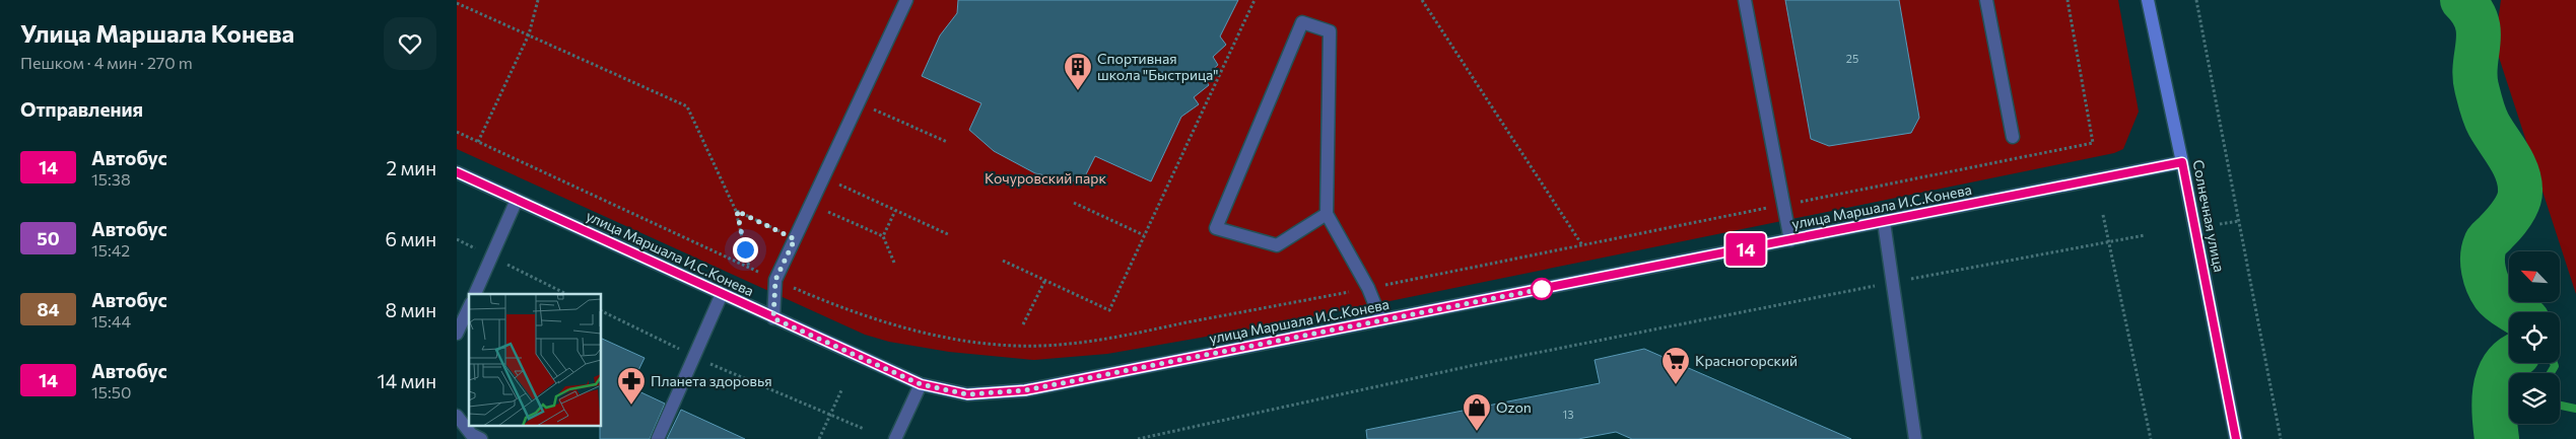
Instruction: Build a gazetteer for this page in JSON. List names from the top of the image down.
{
  "streets": {
    "main road": ["улица Маршала И.С.Конева", "Солнечная улица"]
  },
  "crossings": [
    ["улица Маршала И.С.Конева", "Солнечная улица"]
  ],
  "parks": ["Кочуровский парк"],
  "places": {
    "building": ["Спортивная школа \"Быстрица\""],
    "supermarket": ["Красногорский"],
    "pharmacy": ["Планета здоровья"],
    "shop": ["Ozon"]
  },
  "lines": ["bus line 14"],
  "house_numbers": ["25", "13"],
  "north": "top left",
  "page": {
    "heading": [
      ["Улица Маршала Конева", "Пешком · 4 мин · 270 m"],
      "Отправления"
    ],
    "on_map": "14",
    "list": [
      {
        "mark": "14",
        "name": "Автобус",
        "note": "15:38",
        "value": "2 мин"
      },
      {
        "mark": "50",
        "name": "Автобус",
        "note": "15:42",
        "value": "6 мин"
      },
      {
        "mark": "84",
        "name": "Автобус",
        "note": "15:44",
        "value": "8 мин"
      },
      {
        "mark": "14",
        "name": "Автобус",
        "note": "15:50",
        "value": "14 мин"
      }
    ]
  }
}
